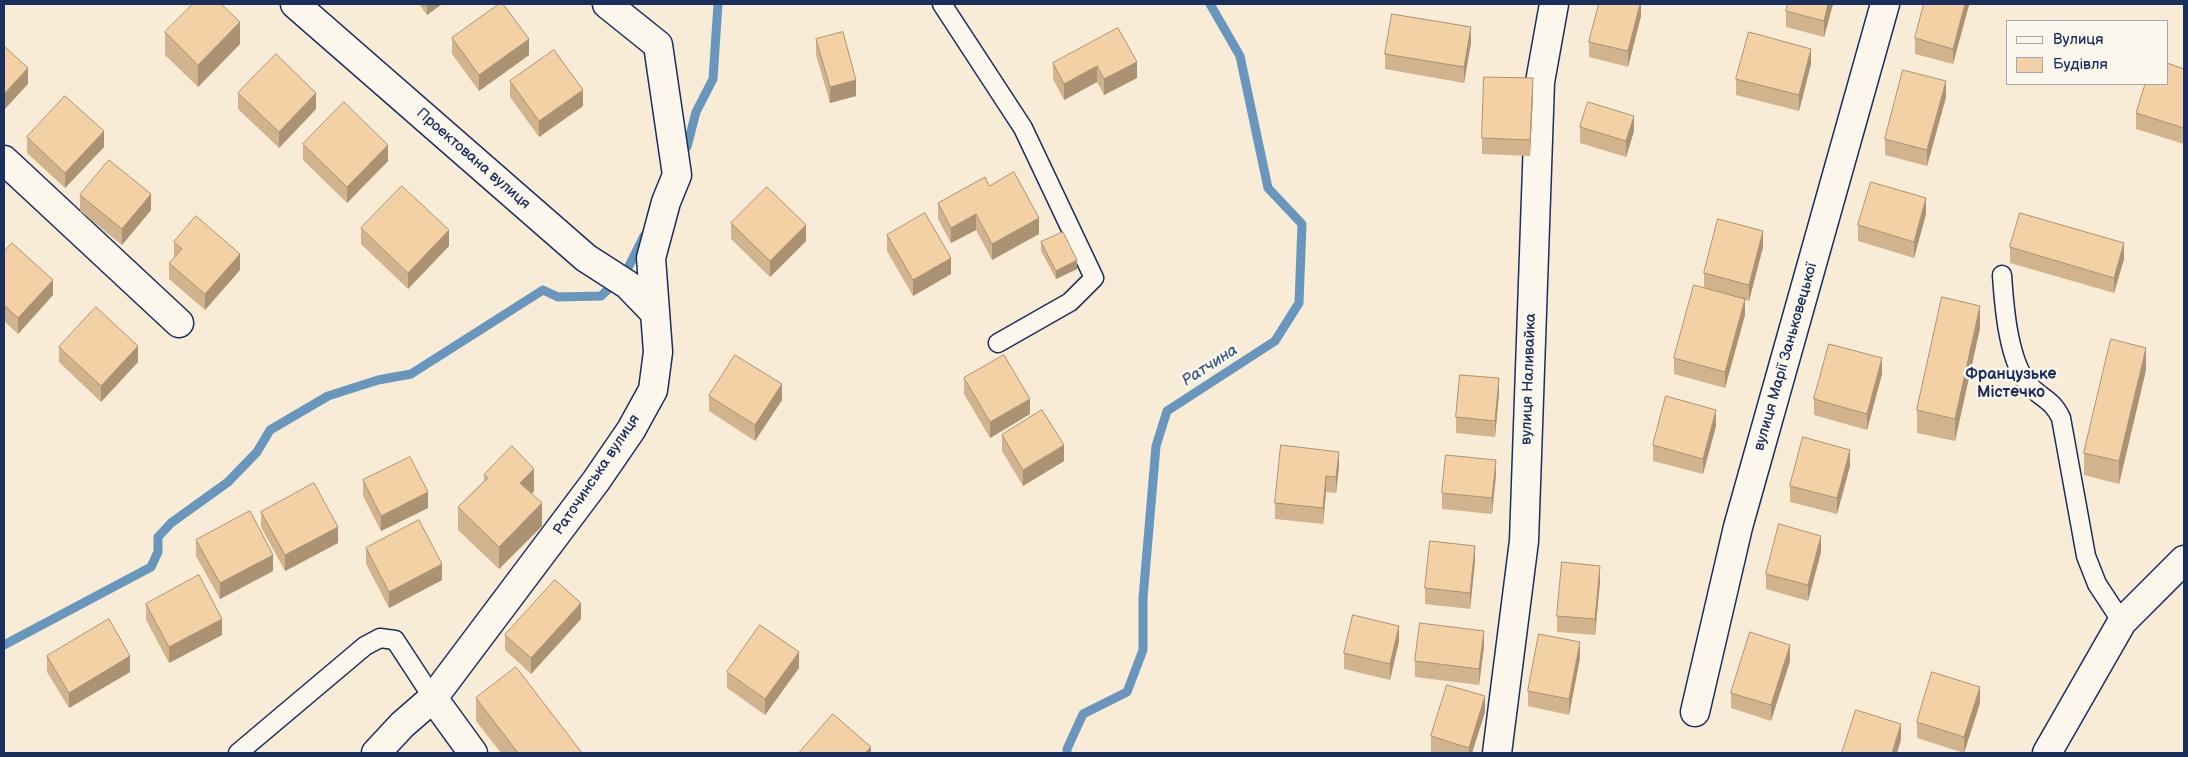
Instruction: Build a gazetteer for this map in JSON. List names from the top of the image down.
{
  "streets": {
    "street": [
      "Проектована вулиця",
      "вулиця Марії Заньковецької",
      "вулиця Наливайка",
      "Раточинська вулиця"
    ]
  },
  "crossings": [
    ["Проектована вулиця", "Раточинська вулиця"]
  ],
  "districts": ["Французьке Містечко"],
  "water": ["Ратчина"],
  "legend": ["Вулиця", "Будівля"]
}
